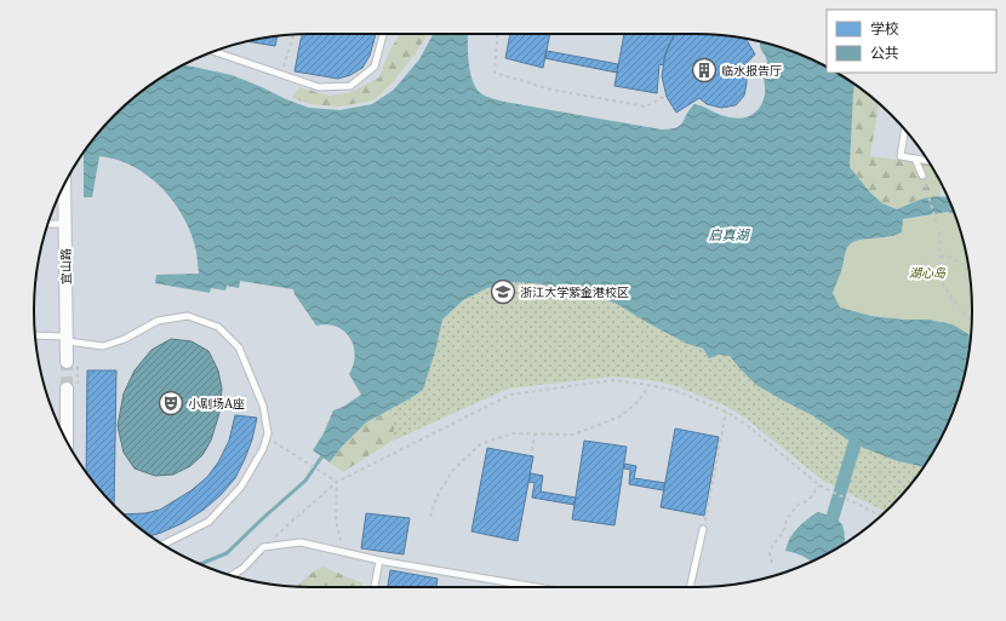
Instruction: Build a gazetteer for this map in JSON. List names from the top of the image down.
{
  "streets": {
    "street": ["宜山路"]
  },
  "water": ["启真湖"],
  "parks": ["湖心岛"],
  "places": {
    "building": ["临水报告厅"],
    "school or university": ["浙江大学紫金港校区"],
    "theatre": ["小剧场A座"]
  },
  "legend": ["学校", "公共"]
}
